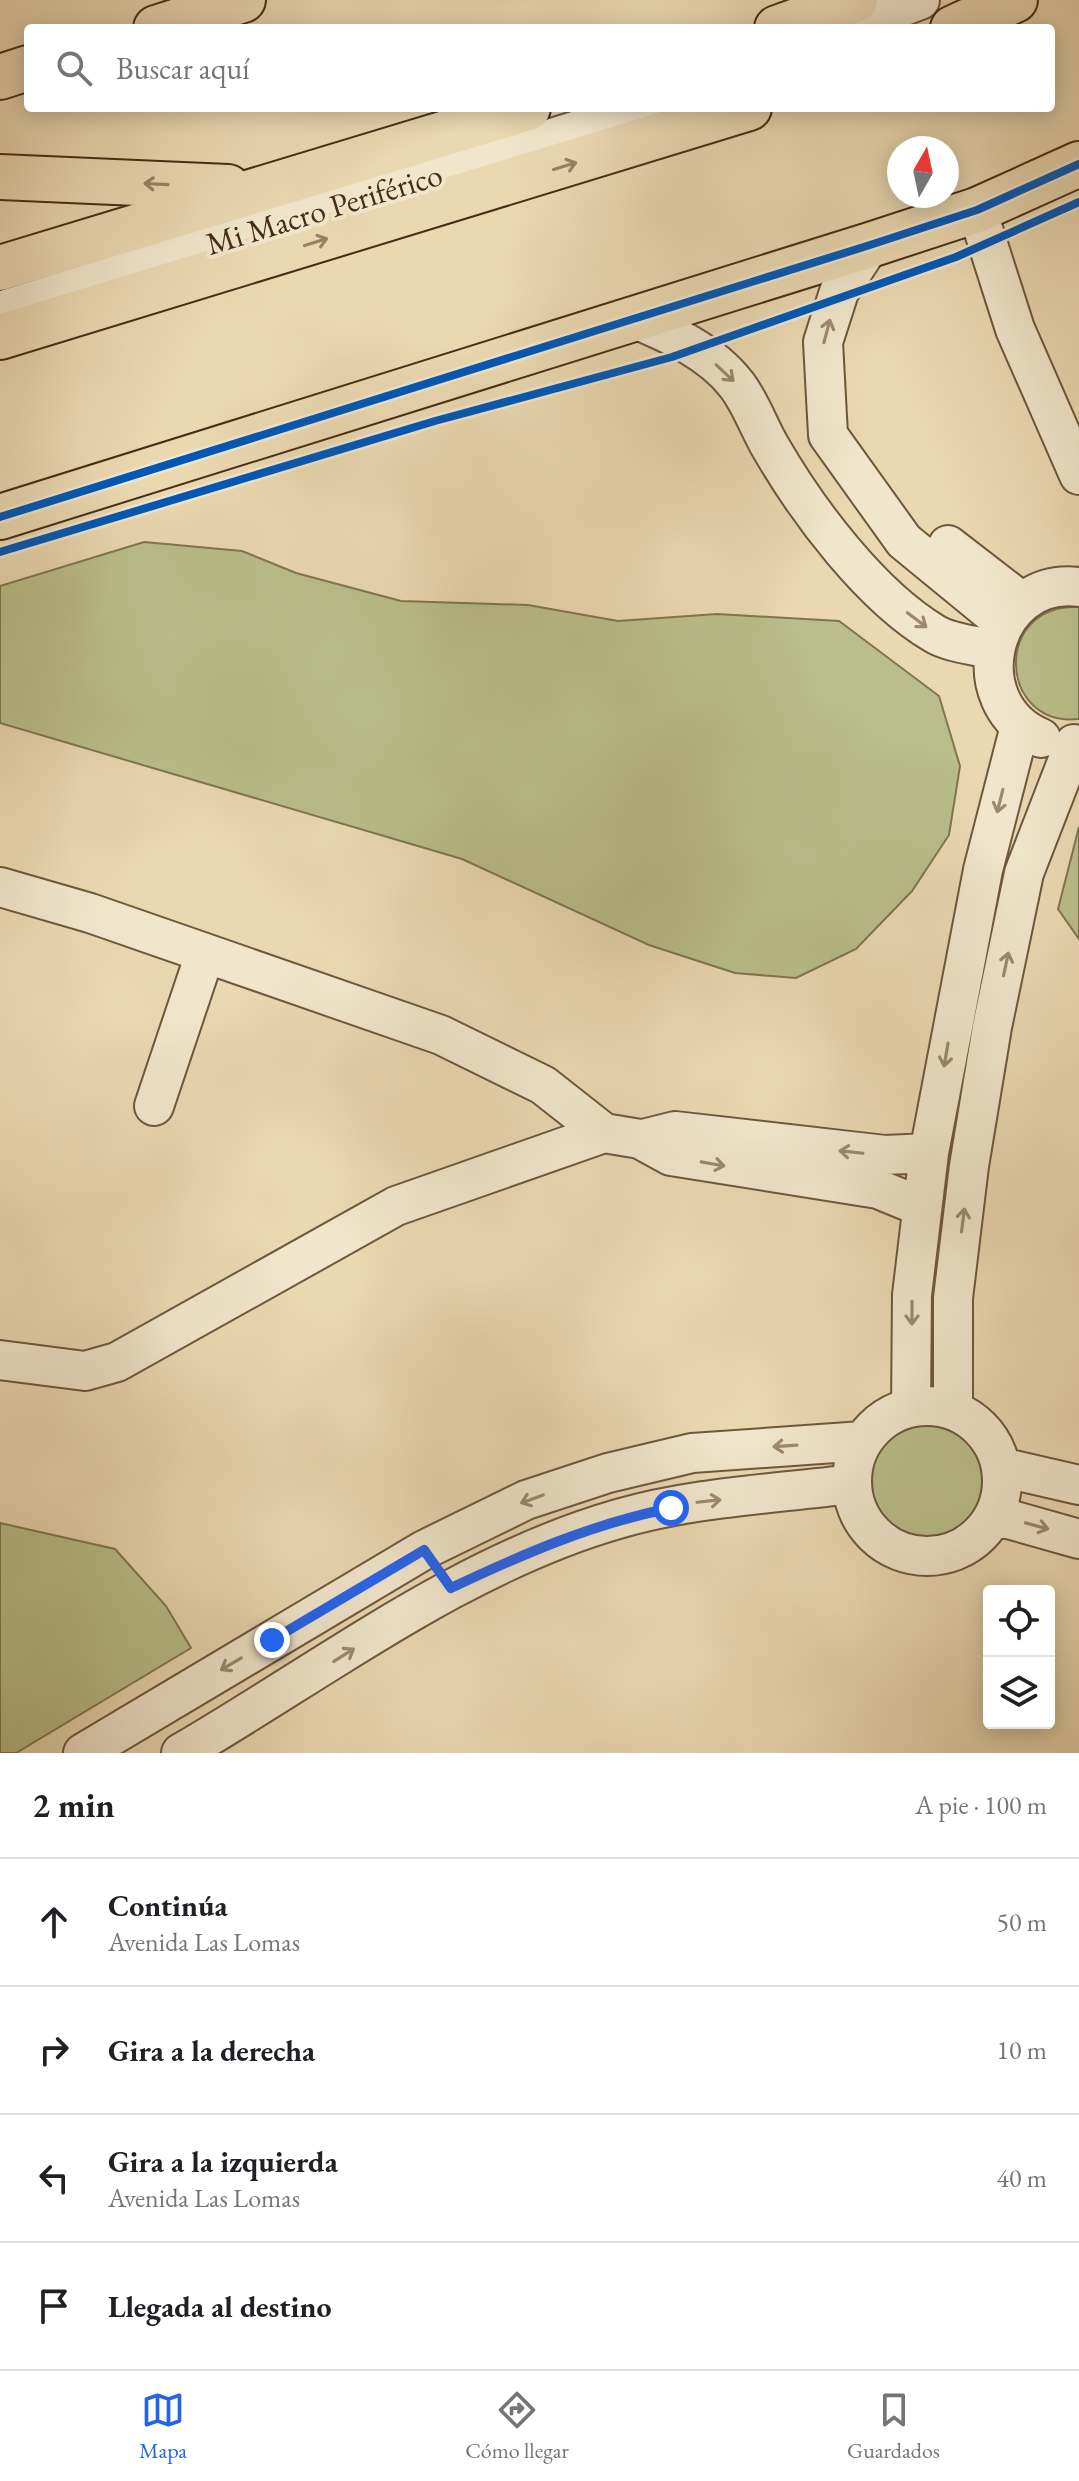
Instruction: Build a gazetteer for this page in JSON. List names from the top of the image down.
{
  "streets": {
    "street": ["Mi Macro Periférico"]
  },
  "north": "top",
  "page": {
    "search": "Buscar aquí",
    "heading": ["2 min", "A pie · 100 m"],
    "list": [
      ["Continúa", "Avenida Las Lomas", "50 m"],
      ["Gira a la derecha", "10 m"],
      ["Gira a la izquierda", "Avenida Las Lomas", "40 m"],
      "Llegada al destino"
    ],
    "nav": ["Mapa", "Cómo llegar", "Guardados"]
  }
}
